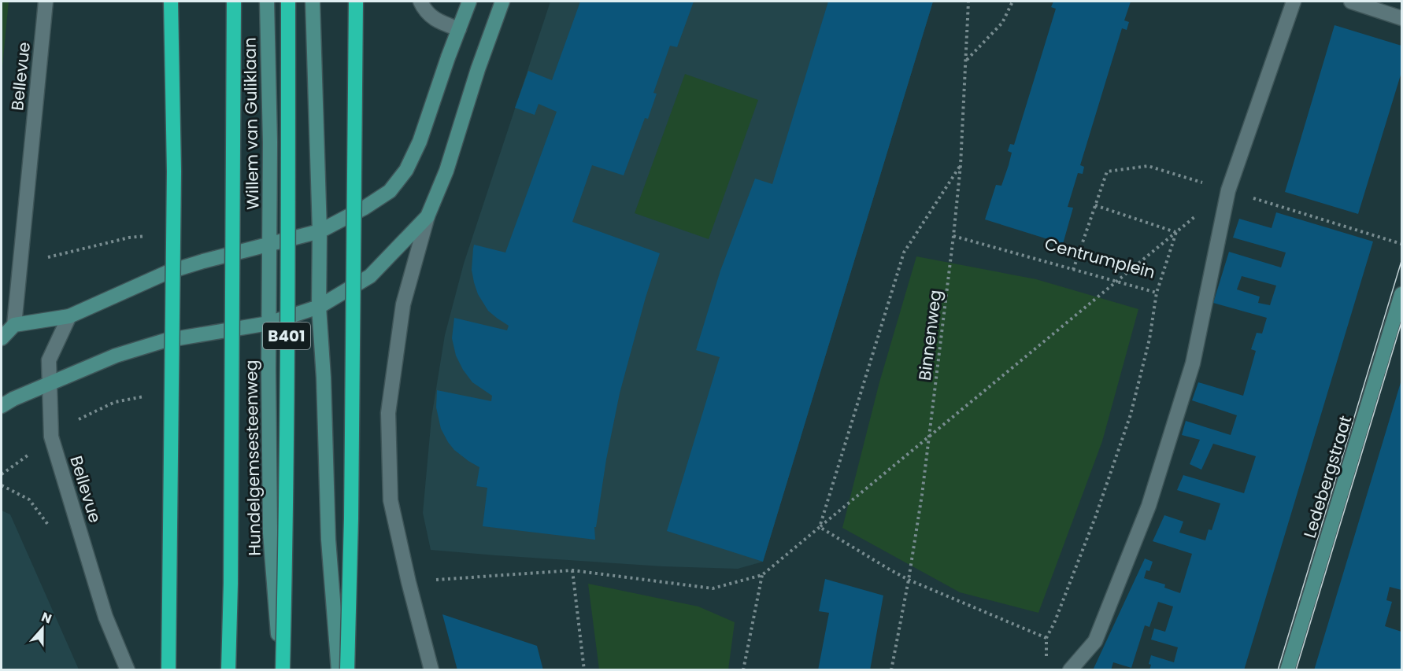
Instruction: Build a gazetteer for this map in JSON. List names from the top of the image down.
{
  "streets": {
    "highway": ["B401"],
    "main road": ["Willem van Guliklaan", "Hundelgemsesteenweg", "Ledebergstraat"],
    "street": ["Bellevue"],
    "path": ["Centrumplein", "Binnenweg"]
  },
  "crossings": [
    ["Willem van Guliklaan", "Hundelgemsesteenweg"],
    ["Centrumplein", "Binnenweg"],
    ["B401", "Hundelgemsesteenweg"]
  ],
  "north": "top"
}
